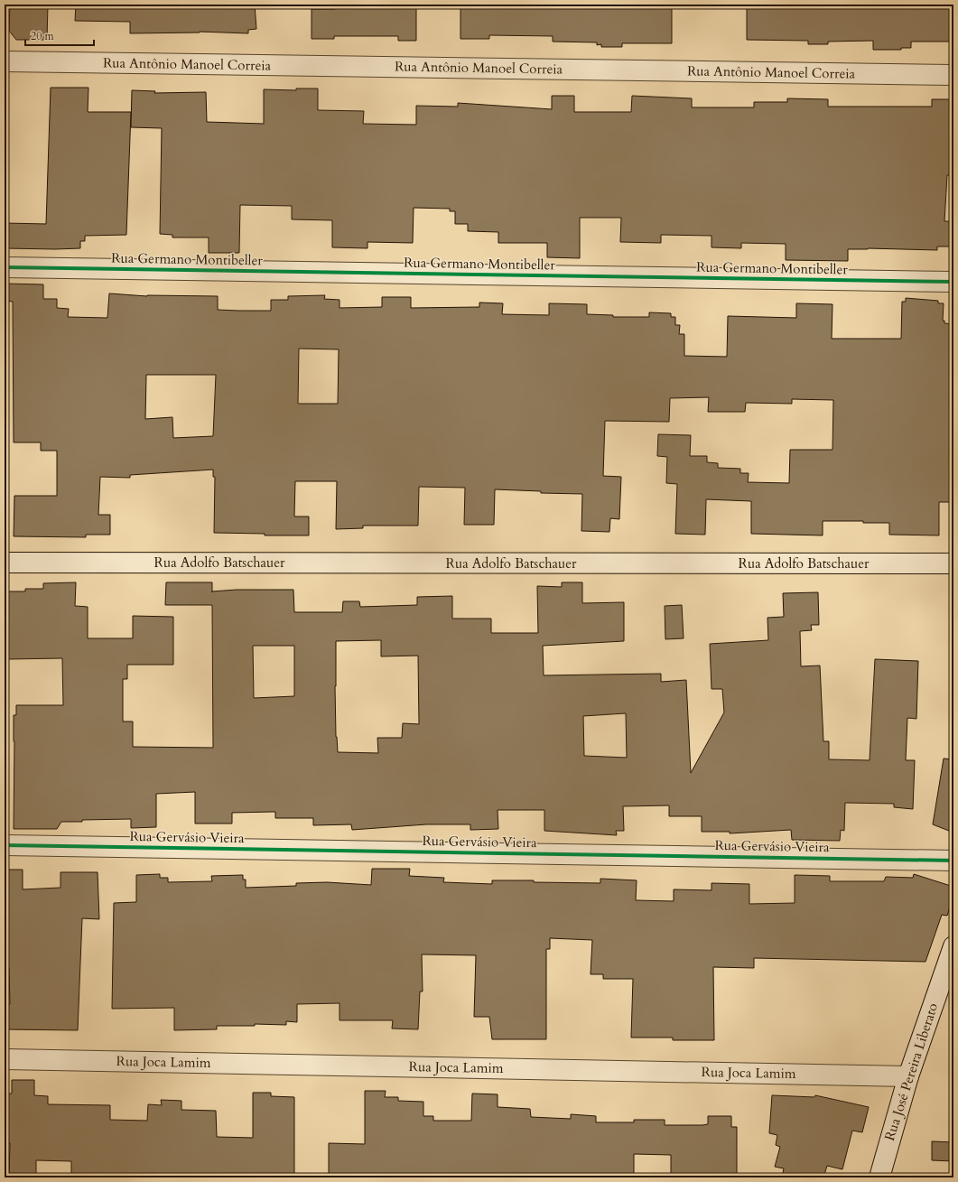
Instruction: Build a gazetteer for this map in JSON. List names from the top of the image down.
{
  "streets": {
    "street": [
      "Rua Antônio Manoel Correia",
      "Rua Germano Montibeller",
      "Rua Adolfo Batschauer",
      "Rua Gervásio Vieira",
      "Rua Joca Lamim",
      "Rua José Pereira Liberato"
    ]
  },
  "crossings": [
    ["Rua Joca Lamim", "Rua José Pereira Liberato"]
  ],
  "scale_bar": "20 m"
}
